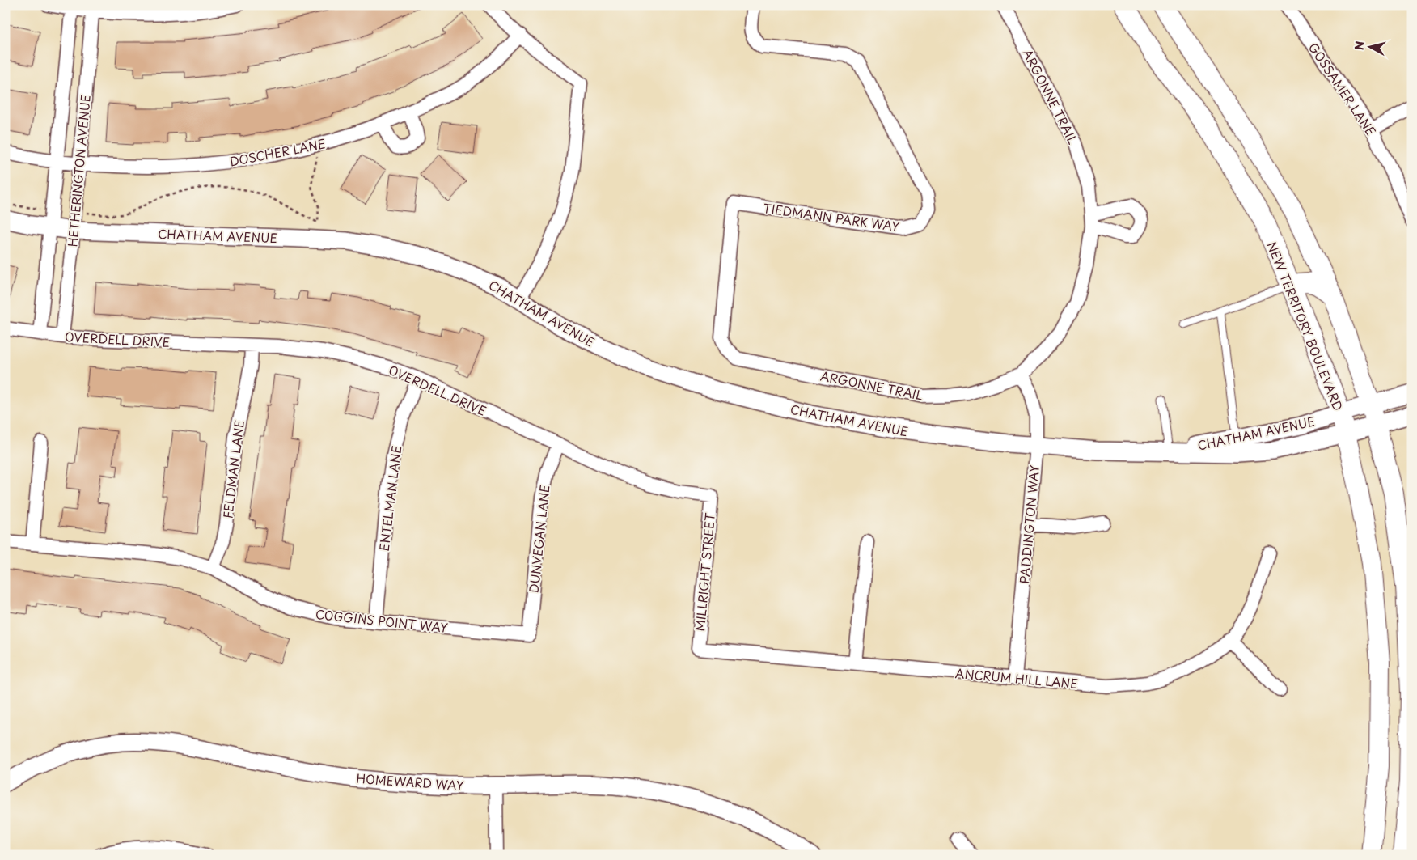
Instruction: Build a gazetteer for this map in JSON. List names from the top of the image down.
{
  "streets": {
    "main road": ["NEW TERRITORY BOULEVARD"],
    "street": [
      "GOSSAMER LANE",
      "ARGONNE TRAIL",
      "DOSCHER LANE",
      "HETHERINGTON AVENUE",
      "TIEDMANN PARK WAY",
      "CHATHAM AVENUE",
      "OVERDELL DRIVE",
      "FELDMAN LANE",
      "ENTELMAN LANE",
      "PADDINGTON WAY",
      "DUNVEGAN LANE",
      "MILLRIGHT STREET",
      "COGGINS POINT WAY",
      "ANCRUM HILL LANE",
      "HOMEWARD WAY"
    ]
  },
  "crossings": [
    ["ARGONNE TRAIL", "TIEDMANN PARK WAY"],
    ["ARGONNE TRAIL", "PADDINGTON WAY"],
    ["DOSCHER LANE", "HETHERINGTON AVENUE"],
    ["HETHERINGTON AVENUE", "CHATHAM AVENUE"],
    ["HETHERINGTON AVENUE", "OVERDELL DRIVE"],
    ["CHATHAM AVENUE", "NEW TERRITORY BOULEVARD"],
    ["CHATHAM AVENUE", "PADDINGTON WAY"],
    ["OVERDELL DRIVE", "FELDMAN LANE"],
    ["OVERDELL DRIVE", "ENTELMAN LANE"],
    ["OVERDELL DRIVE", "DUNVEGAN LANE"],
    ["OVERDELL DRIVE", "MILLRIGHT STREET"],
    ["FELDMAN LANE", "COGGINS POINT WAY"],
    ["ENTELMAN LANE", "COGGINS POINT WAY"],
    ["PADDINGTON WAY", "ANCRUM HILL LANE"],
    ["DUNVEGAN LANE", "COGGINS POINT WAY"],
    ["MILLRIGHT STREET", "ANCRUM HILL LANE"]
  ],
  "north": "left"
}
